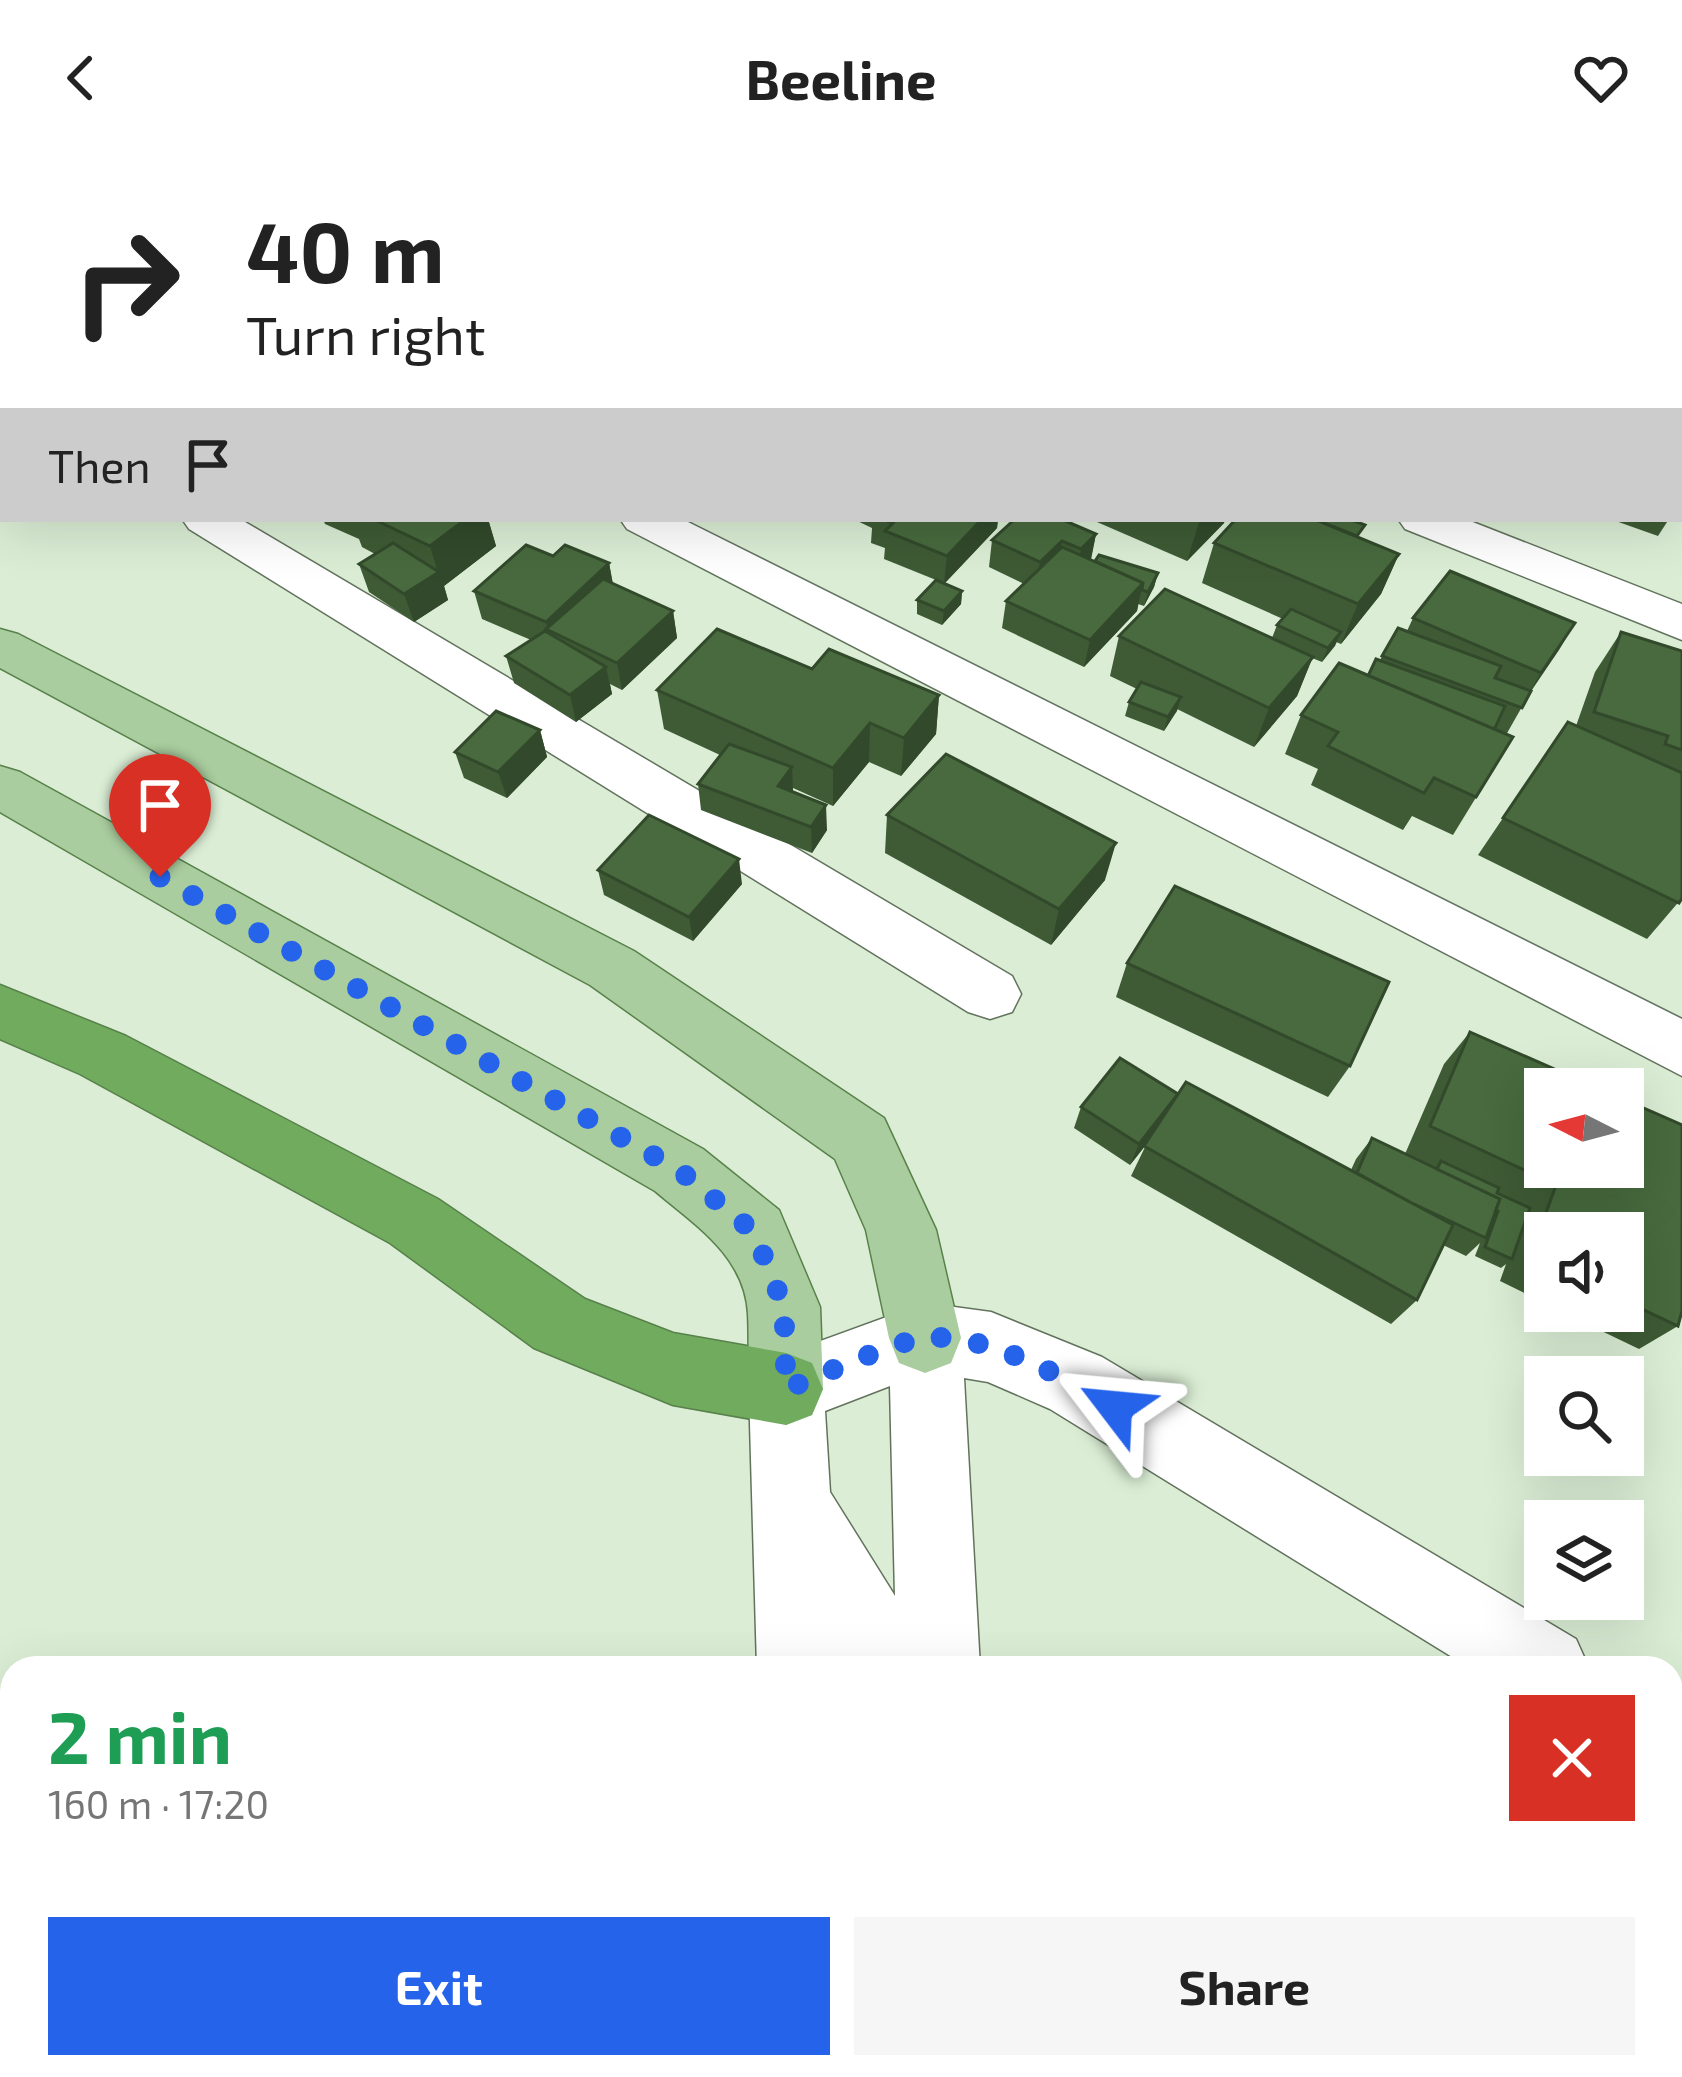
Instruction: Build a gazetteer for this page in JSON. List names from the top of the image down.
{
  "north": "left",
  "page": {
    "header": "Beeline",
    "turn": ["40 m", "Turn right"],
    "then": "Then",
    "heading": ["2 min", "160 m · 17:20"],
    "buttons": ["Exit", "Share"]
  }
}
